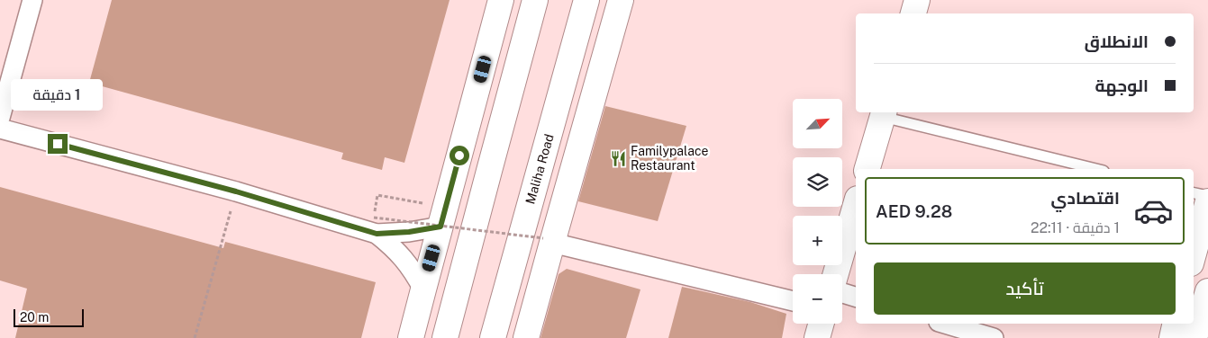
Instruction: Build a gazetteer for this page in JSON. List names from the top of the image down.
{
  "streets": {
    "street": ["Maliha Road"]
  },
  "places": {
    "restaurant": ["Familypalace Restaurant"]
  },
  "scale_bar": "20 m",
  "north": "top right",
  "page": {
    "banner": ["الانطلاق", "الوجهة"],
    "bubble": "1 دقيقة",
    "map_buttons": ["+", "−"],
    "list": [
      {
        "name": "اقتصادي",
        "note": "1 دقيقة · 22:11",
        "value": "AED 9.28"
      }
    ],
    "buttons": "تأكيد",
    "scale": "20 m"
  }
}
